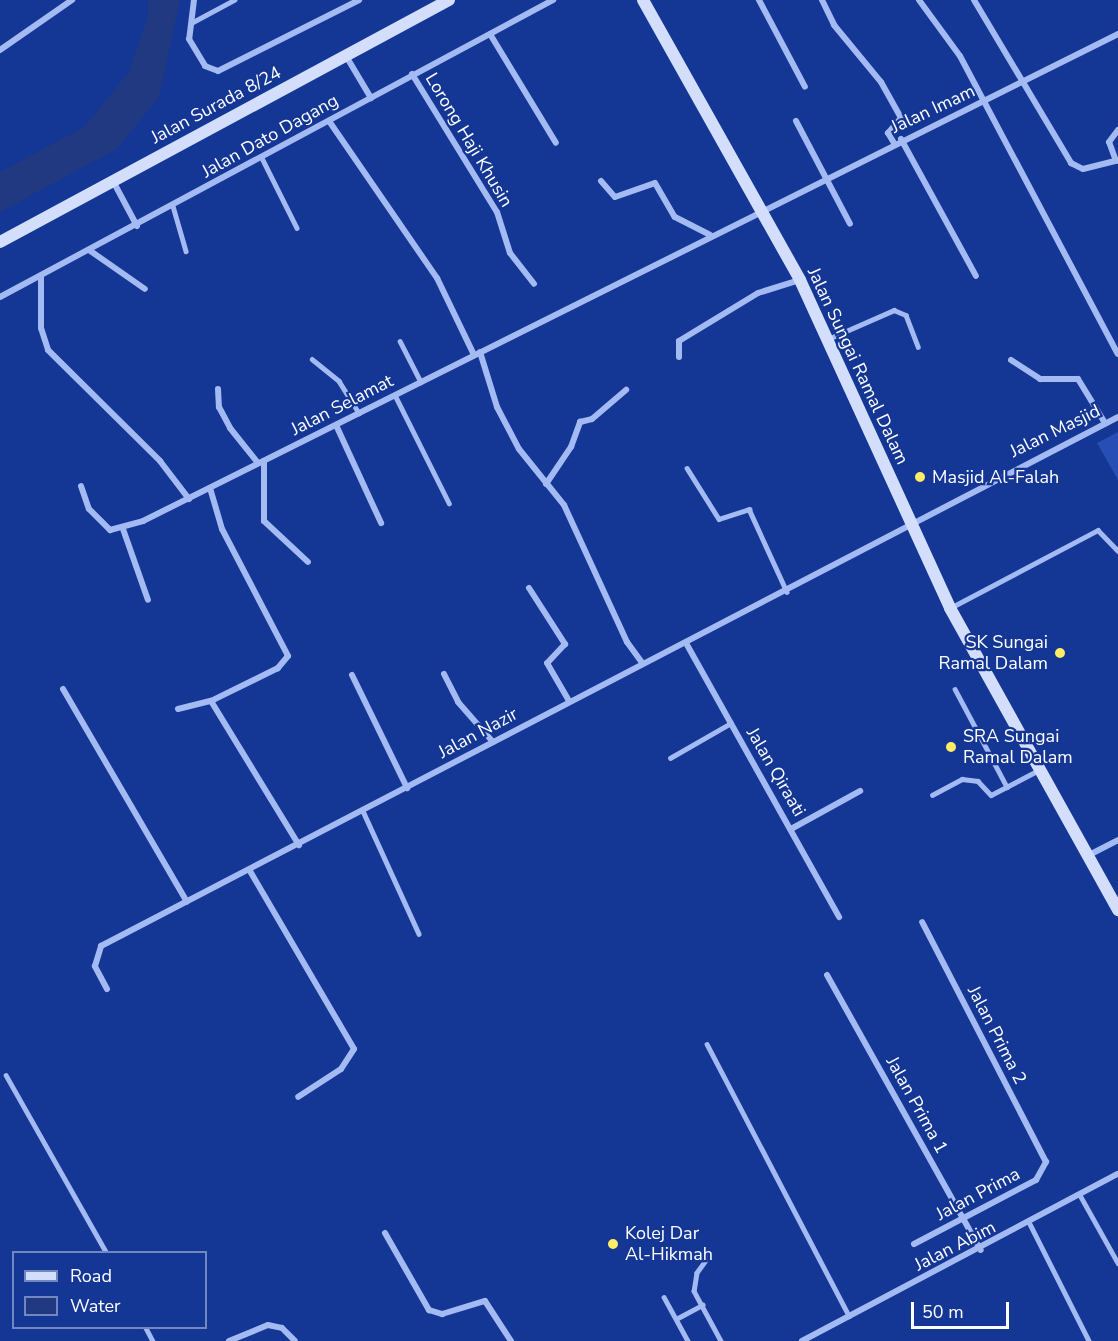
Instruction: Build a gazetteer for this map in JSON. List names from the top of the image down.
{
  "streets": {
    "street": [
      "Jalan Surada 8/24",
      "Jalan Imam",
      "Jalan Dato Dagang",
      "Lorong Haji Khusin",
      "Jalan Sungai Ramal Dalam",
      "Jalan Selamat",
      "Jalan Masjid",
      "Jalan Nazir",
      "Jalan Qiraati",
      "Jalan Prima 2",
      "Jalan Prima 1",
      "Jalan Prima",
      "Jalan Abim"
    ]
  },
  "crossings": [
    ["Jalan Imam", "Jalan Sungai Ramal Dalam"],
    ["Jalan Imam", "Jalan Selamat"],
    ["Jalan Dato Dagang", "Lorong Haji Khusin"],
    ["Jalan Sungai Ramal Dalam", "Jalan Selamat"],
    ["Jalan Sungai Ramal Dalam", "Jalan Masjid"],
    ["Jalan Sungai Ramal Dalam", "Jalan Nazir"],
    ["Jalan Masjid", "Jalan Nazir"],
    ["Jalan Nazir", "Jalan Qiraati"],
    ["Jalan Prima 2", "Jalan Prima"],
    ["Jalan Prima 1", "Jalan Prima"],
    ["Jalan Prima 1", "Jalan Abim"]
  ],
  "places": [
    "Masjid Al-Falah",
    "SK Sungai Ramal Dalam",
    "SRA Sungai Ramal Dalam",
    "Kolej Dar Al-Hikmah"
  ],
  "legend": ["Road", "Water"],
  "scale_bar": "50 m"
}
